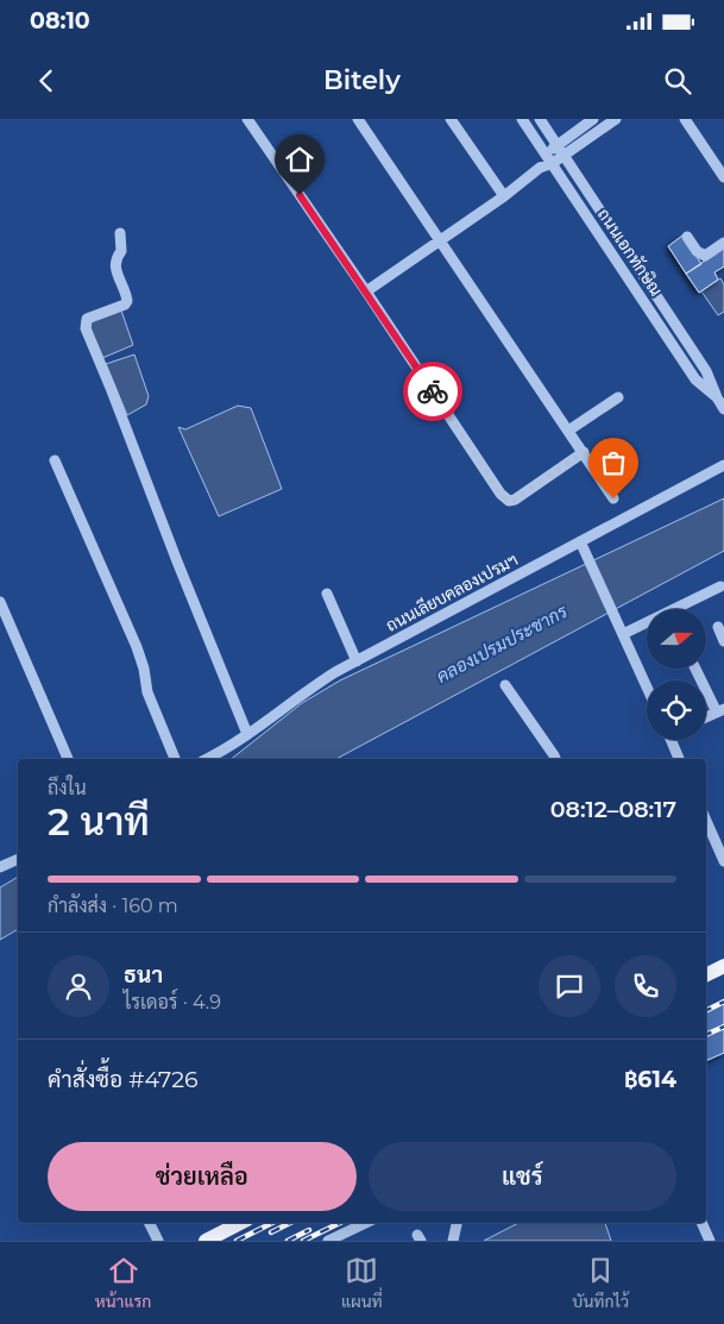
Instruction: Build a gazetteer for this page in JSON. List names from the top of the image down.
{
  "streets": {
    "street": ["ถนนเอกทักษิณ", "ถนนเลียบคลองเปรมฯ"]
  },
  "water": ["คลองเปรมประชากร"],
  "north": "right",
  "page": {
    "status": "08:10",
    "header": "Bitely",
    "heading": ["2 นาที", "ถึงใน", "08:12–08:17"],
    "panel": [
      "ธนา",
      "ไรเดอร์ · 4.9",
      "คำสั่งซื้อ #4726",
      "฿614"
    ],
    "bar": "กำลังส่ง · 160 m",
    "buttons": ["ช่วยเหลือ", "แชร์"],
    "tabs": ["หน้าแรก", "แผนที่", "บันทึกไว้"]
  }
}
